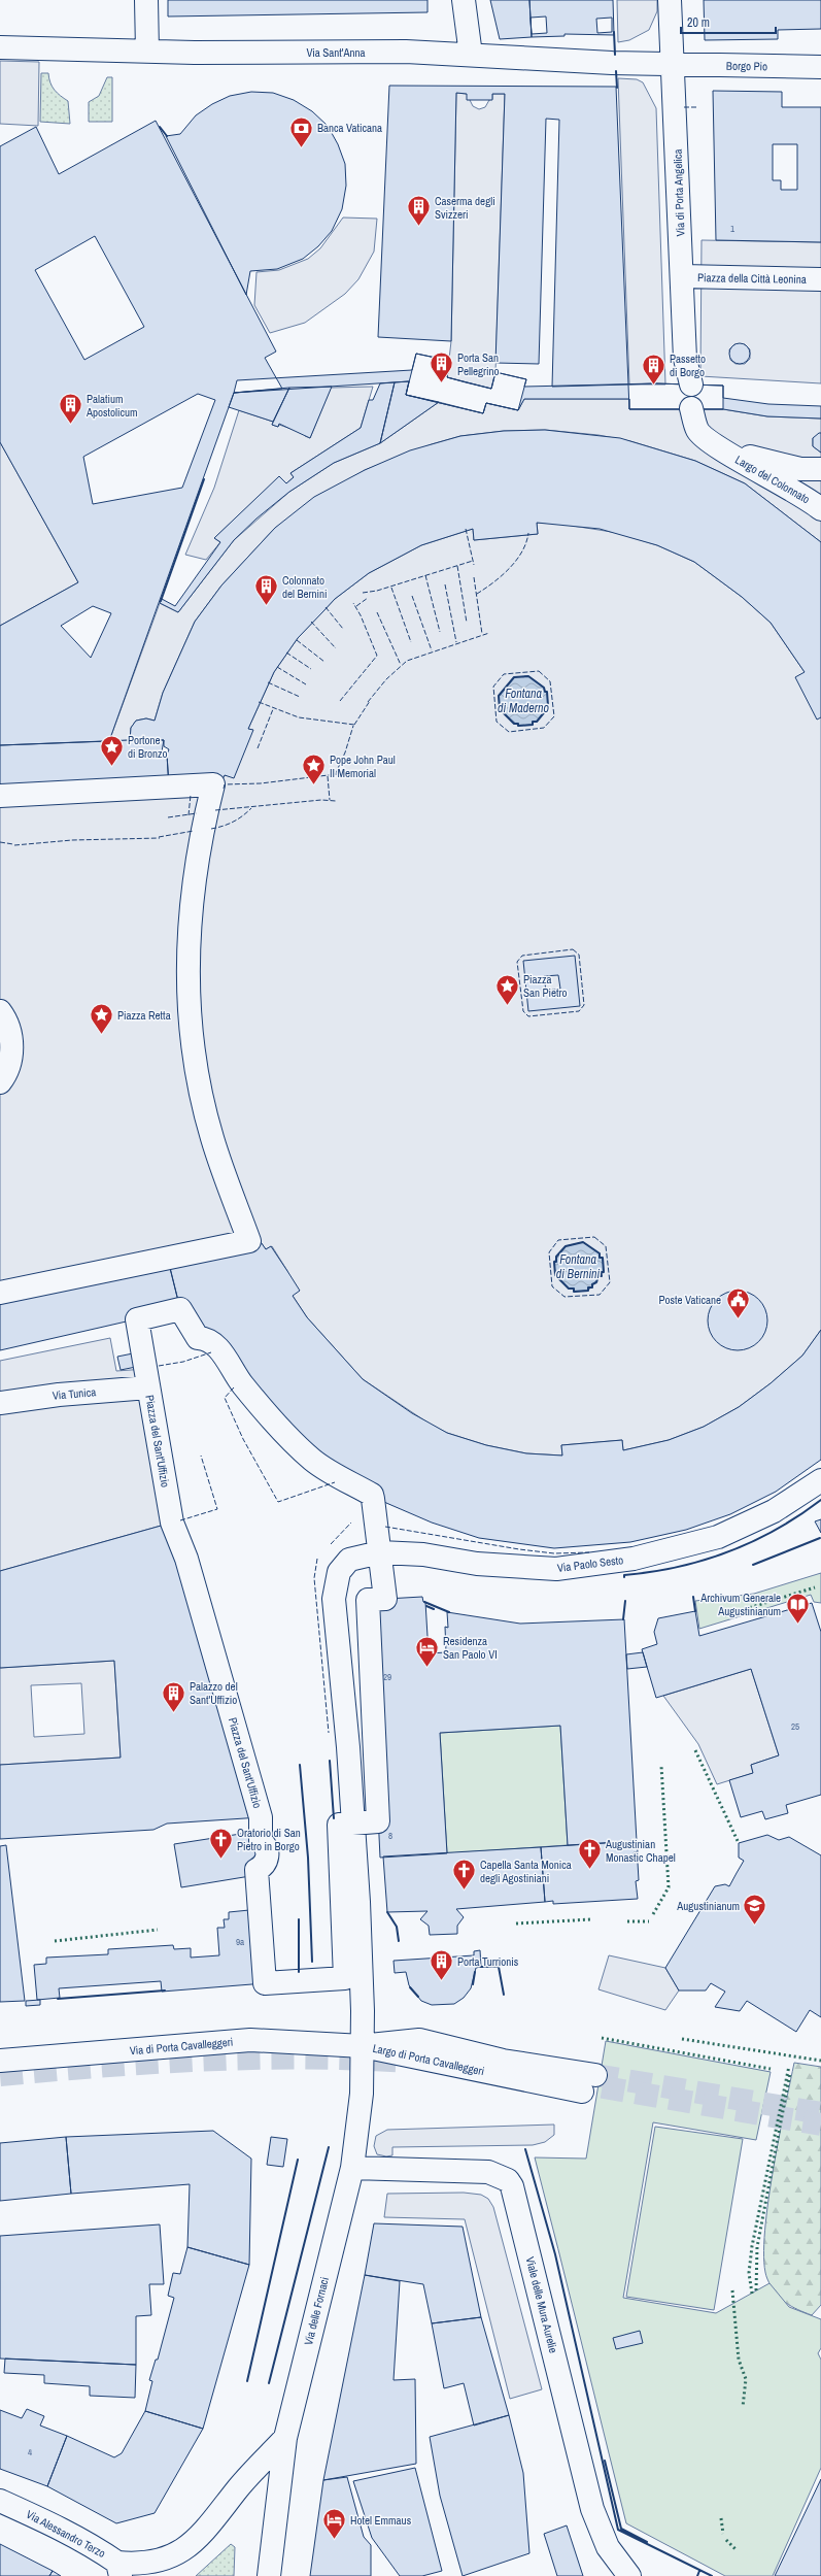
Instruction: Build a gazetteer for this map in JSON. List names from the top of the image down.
{
  "streets": {
    "street": [
      "Via Sant'Anna",
      "Borgo Pio",
      "Via di Porta Angelica",
      "Piazza della Città Leonina",
      "Largo del Colonnato",
      "Via Tunica",
      "Piazza del Sant'Uffizio",
      "Via Paolo Sesto",
      "Via di Porta Cavalleggeri",
      "Largo di Porta Cavalleggeri",
      "Viale delle Mura Aurelie",
      "Via delle Fornaci",
      "Via Alessandro Terzo"
    ]
  },
  "crossings": [
    ["Via Sant'Anna", "Borgo Pio"],
    ["Via Sant'Anna", "Via di Porta Angelica"],
    ["Borgo Pio", "Via di Porta Angelica"],
    ["Via di Porta Angelica", "Piazza della Città Leonina"],
    ["Via Tunica", "Piazza del Sant'Uffizio"],
    ["Piazza del Sant'Uffizio", "Via Paolo Sesto"],
    ["Via di Porta Cavalleggeri", "Largo di Porta Cavalleggeri"],
    ["Via di Porta Cavalleggeri", "Via delle Fornaci"],
    ["Largo di Porta Cavalleggeri", "Via delle Fornaci"],
    ["Viale delle Mura Aurelie", "Via delle Fornaci"]
  ],
  "water": ["Fontana di Maderno", "Fontana di Bernini"],
  "places": {
    "bank": ["Banca Vaticana"],
    "building": [
      "Caserma degli Svizzeri",
      "Porta San Pellegrino",
      "Passetto di Borgo",
      "Palatium Apostolicum",
      "Colonnato del Bernini",
      "Palazzo del Sant'Uffizio",
      "Porta Turrionis"
    ],
    "place": [
      "Portone di Bronzo",
      "Pope John Paul II Memorial",
      "Piazza San Pietro",
      "Piazza Retta"
    ],
    "public building": ["Poste Vaticane"],
    "library": ["Archivum Generale Augustinianum"],
    "hotel": ["Residenza San Paolo VI", "Hotel Emmaus"],
    "church": ["Oratorio di San Pietro in Borgo", "Augustinian Monastic Chapel", "Capella Santa Monica degli Agostiniani"],
    "school or university": ["Augustinianum"]
  },
  "house_numbers": [
    "1",
    "29",
    "25",
    "8",
    "9a",
    "4"
  ],
  "scale_bar": "20 m"
}
